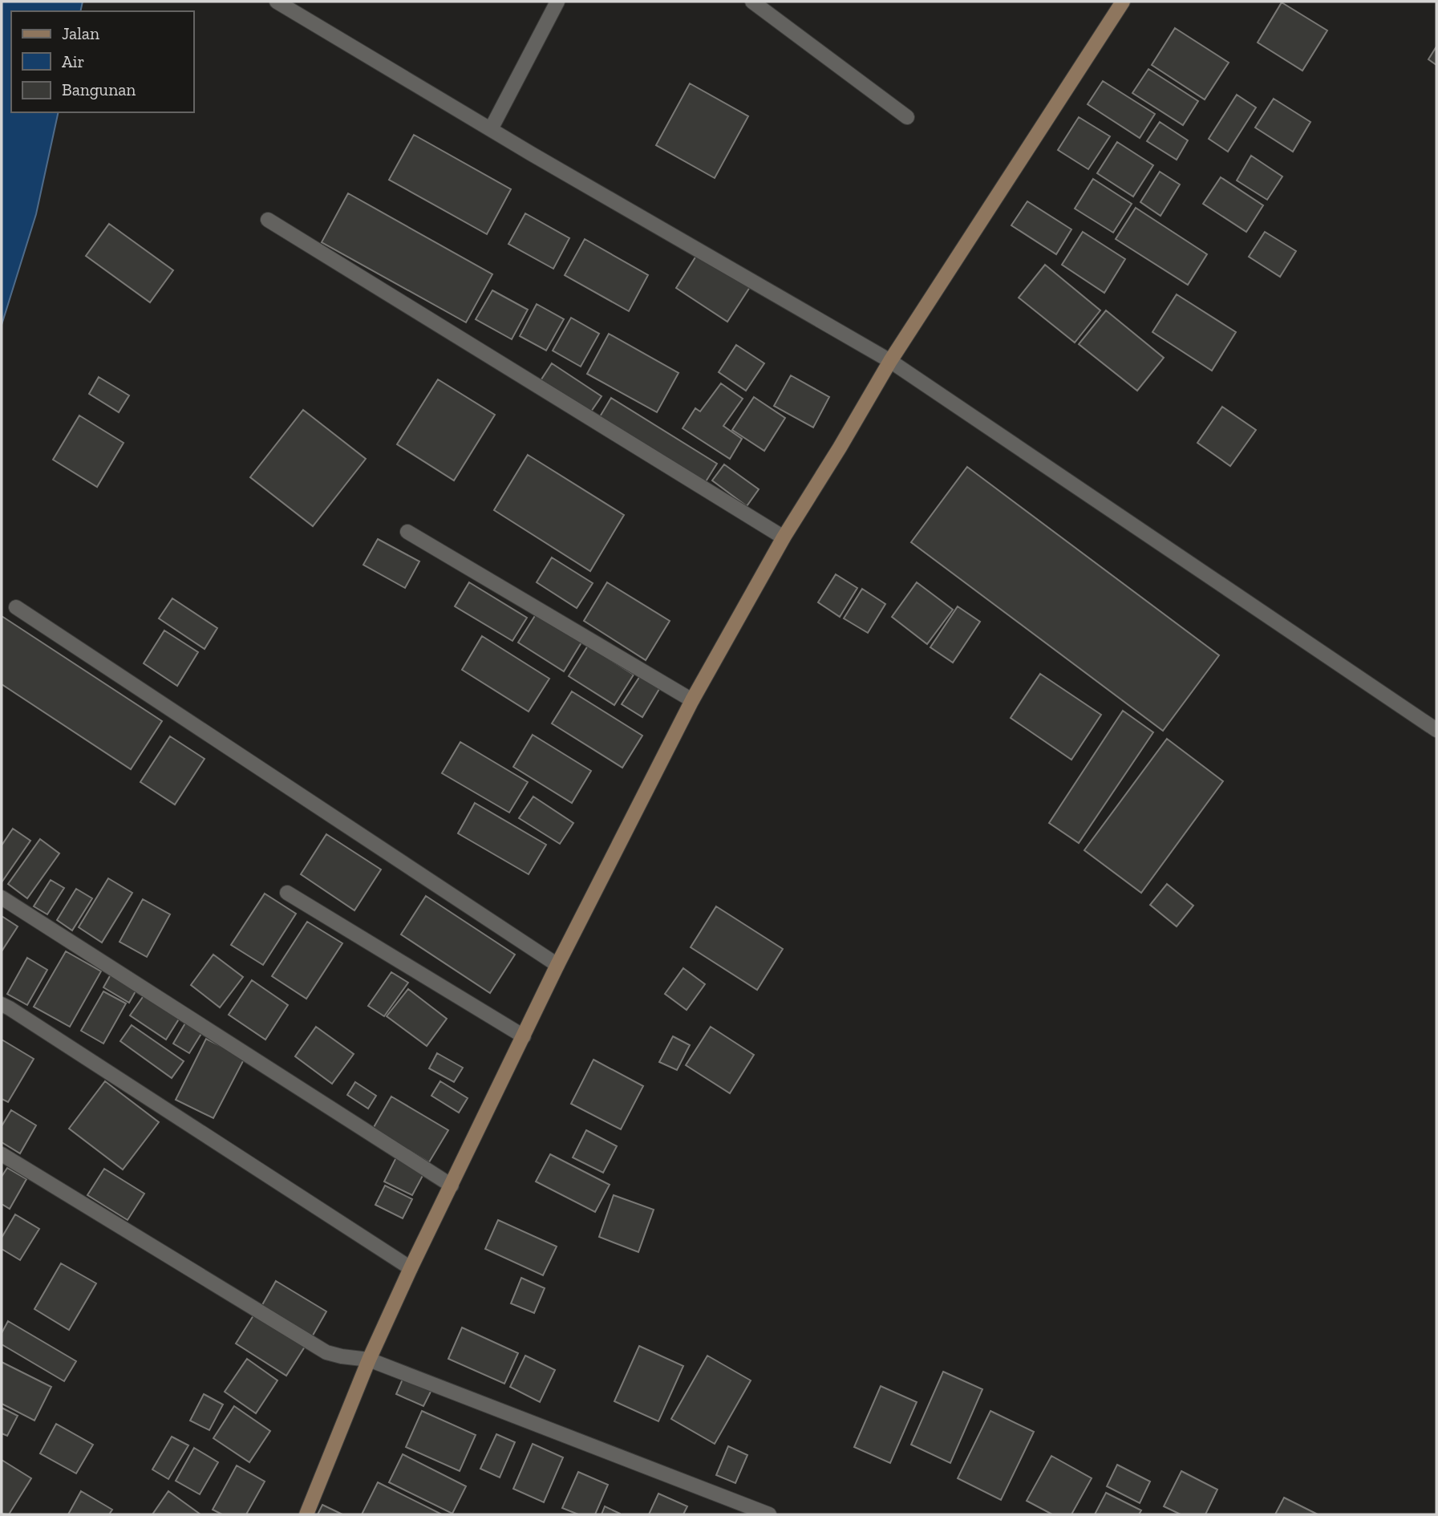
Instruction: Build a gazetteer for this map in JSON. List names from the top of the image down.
{
  "legend": ["Jalan", "Air", "Bangunan"]
}
